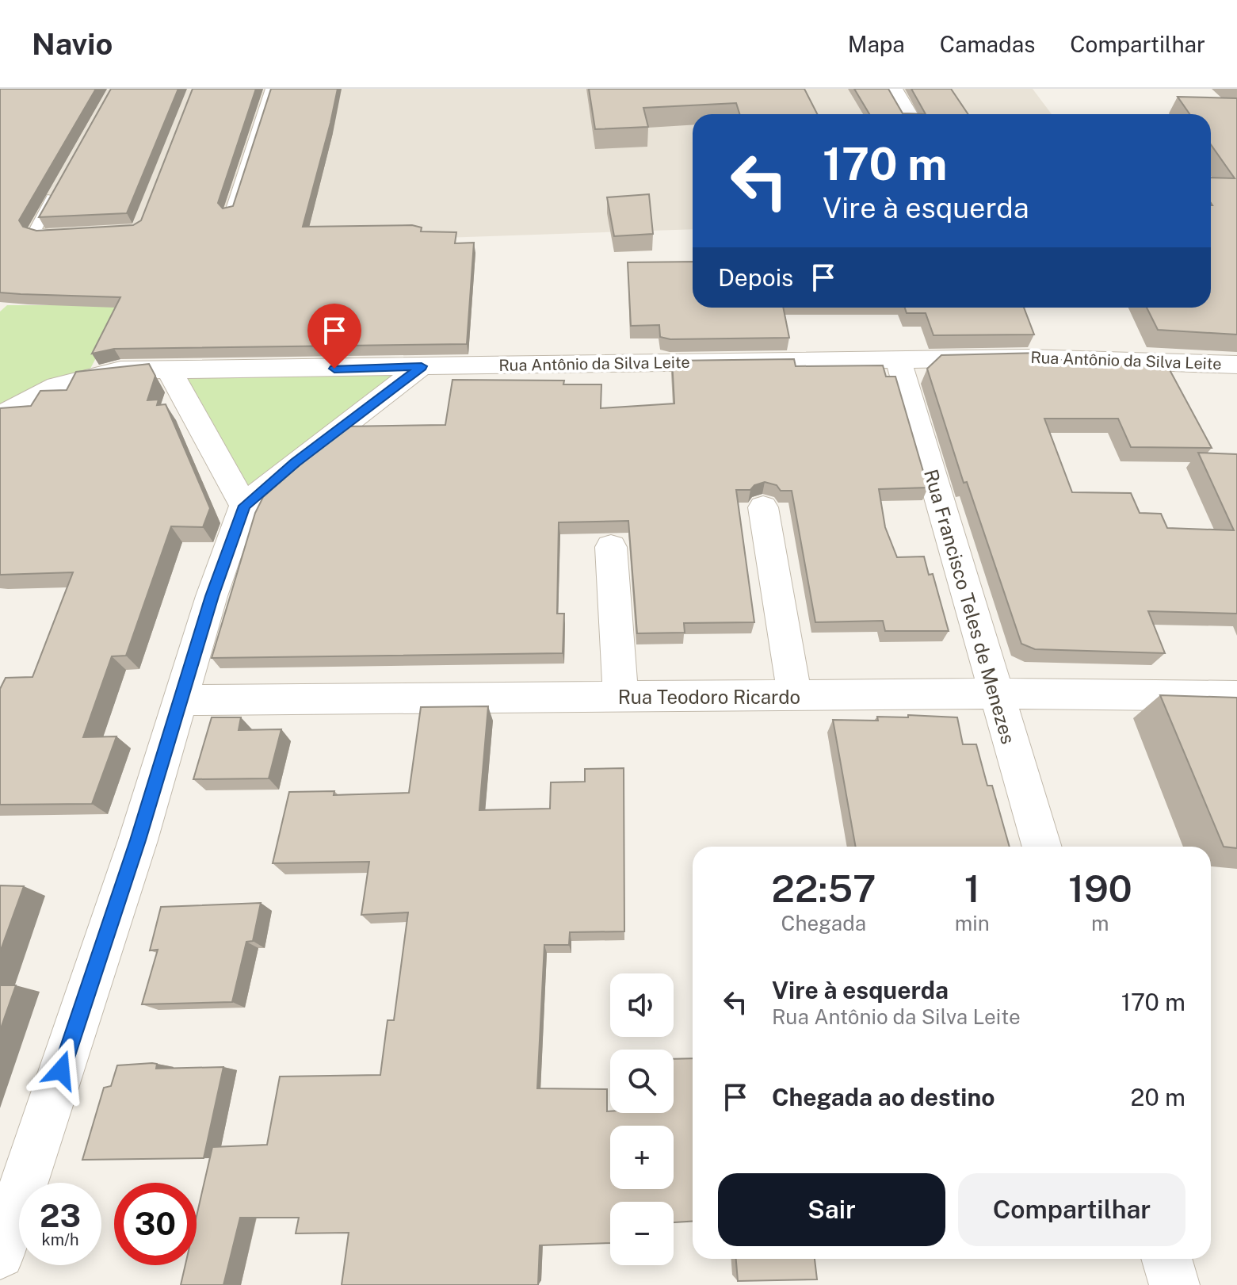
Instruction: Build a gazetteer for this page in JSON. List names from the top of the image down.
{
  "streets": {
    "street": ["Rua Antônio da Silva Leite", "Rua Francisco Teles de Menezes", "Rua Teodoro Ricardo"]
  },
  "crossings": [
    ["Rua Antônio da Silva Leite", "Rua Francisco Teles de Menezes"],
    ["Rua Francisco Teles de Menezes", "Rua Teodoro Ricardo"]
  ],
  "page": {
    "header": "Navio",
    "nav": ["Mapa", "Camadas", "Compartilhar"],
    "turn": ["170 m", "Vire à esquerda"],
    "then": "Depois",
    "eta": [
      "22:57",
      "Chegada",
      "1",
      "min",
      "190",
      "m"
    ],
    "list": [
      {
        "name": "Vire à esquerda",
        "note": "Rua Antônio da Silva Leite",
        "value": "170 m"
      },
      {
        "name": "Chegada ao destino",
        "value": "20 m"
      }
    ],
    "map_buttons": ["+", "−"],
    "buttons": ["Sair", "Compartilhar"],
    "speed": "23 km/h",
    "limit": "30"
  }
}
